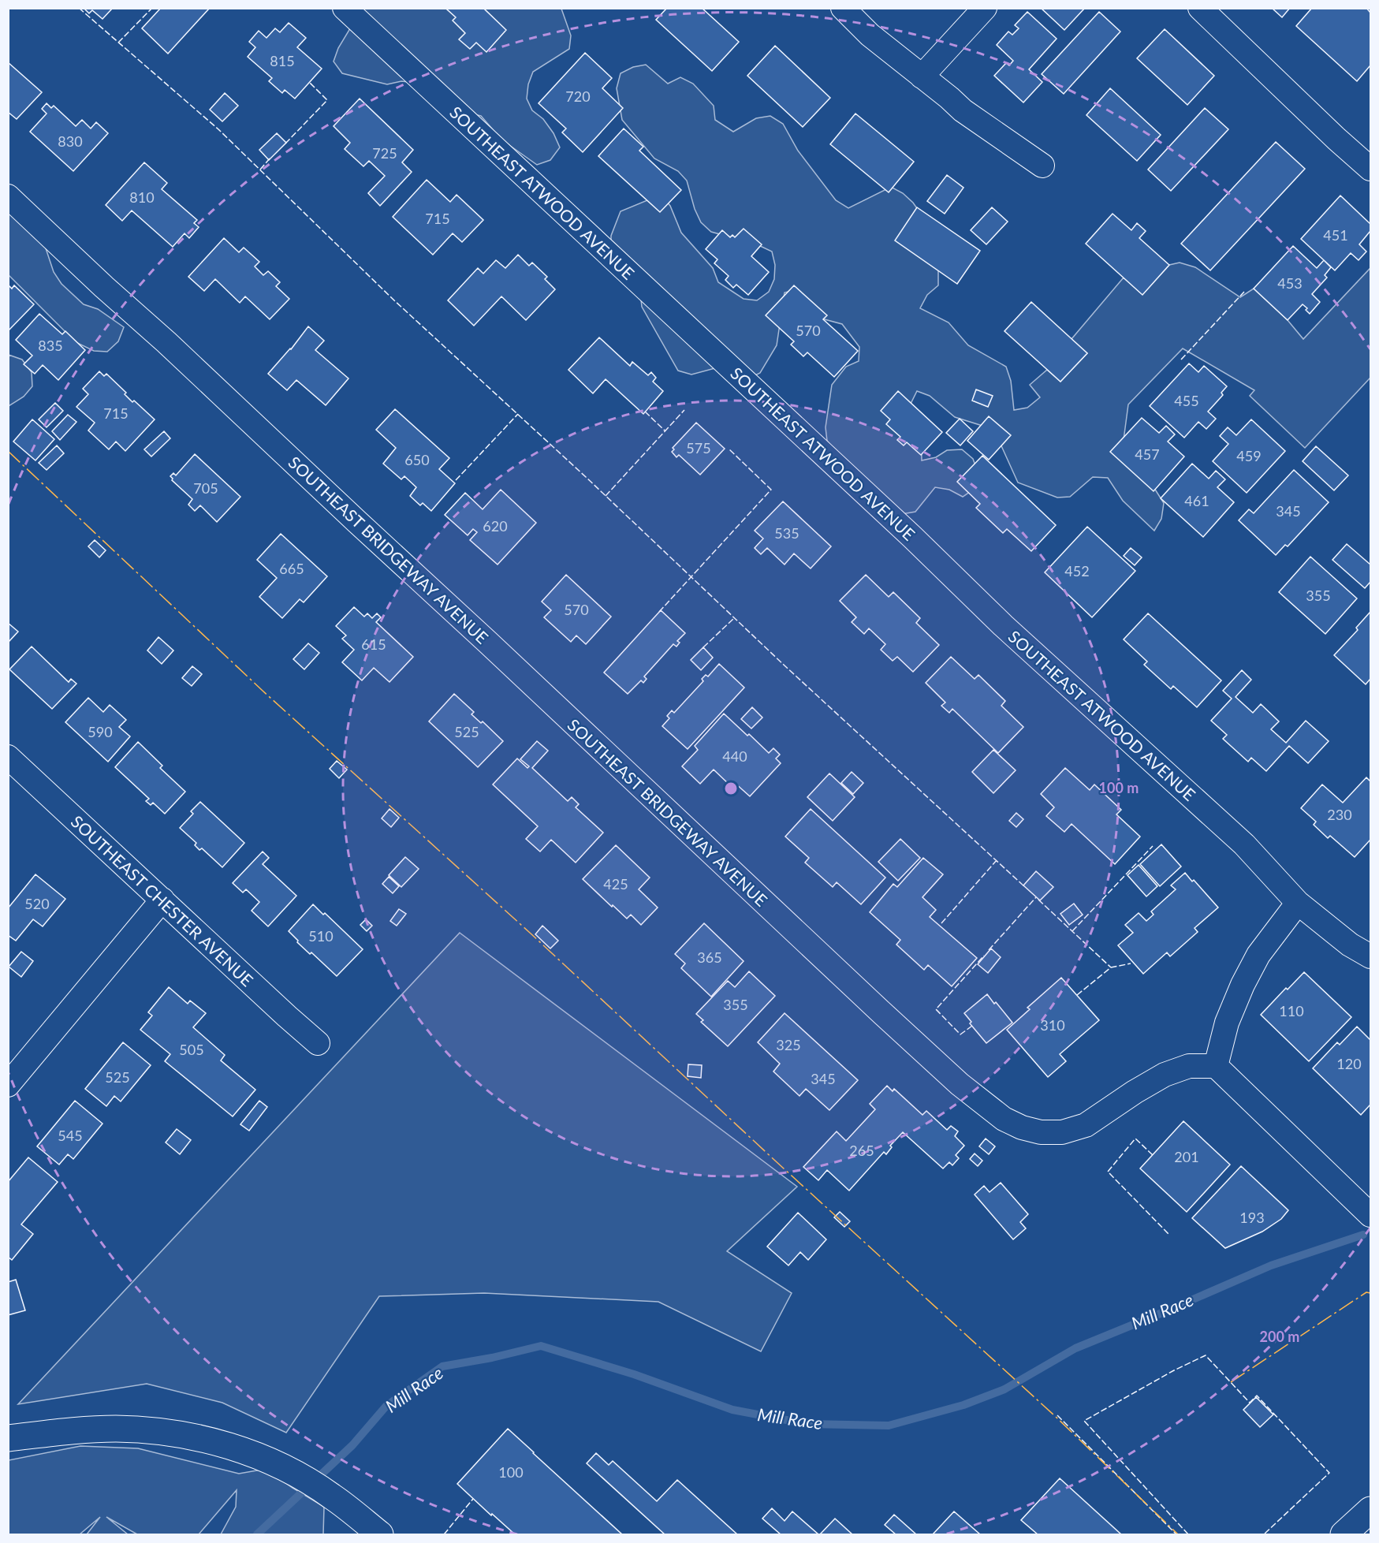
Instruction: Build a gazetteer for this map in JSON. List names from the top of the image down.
{
  "streets": {
    "street": ["SOUTHEAST ATWOOD AVENUE", "SOUTHEAST BRIDGEWAY AVENUE", "SOUTHEAST CHESTER AVENUE"]
  },
  "water": ["Mill Race"],
  "house_numbers": [
    "815",
    "720",
    "830",
    "725",
    "810",
    "715",
    "451",
    "453",
    "570",
    "835",
    "455",
    "715",
    "575",
    "457",
    "459",
    "650",
    "705",
    "461",
    "345",
    "620",
    "535",
    "665",
    "452",
    "355",
    "570",
    "615",
    "590",
    "525",
    "440",
    "230",
    "425",
    "520",
    "510",
    "365",
    "355",
    "110",
    "310",
    "325",
    "505",
    "120",
    "525",
    "345",
    "545",
    "265",
    "201",
    "193",
    "100"
  ],
  "rings": ["100 m", "200 m"]
}
